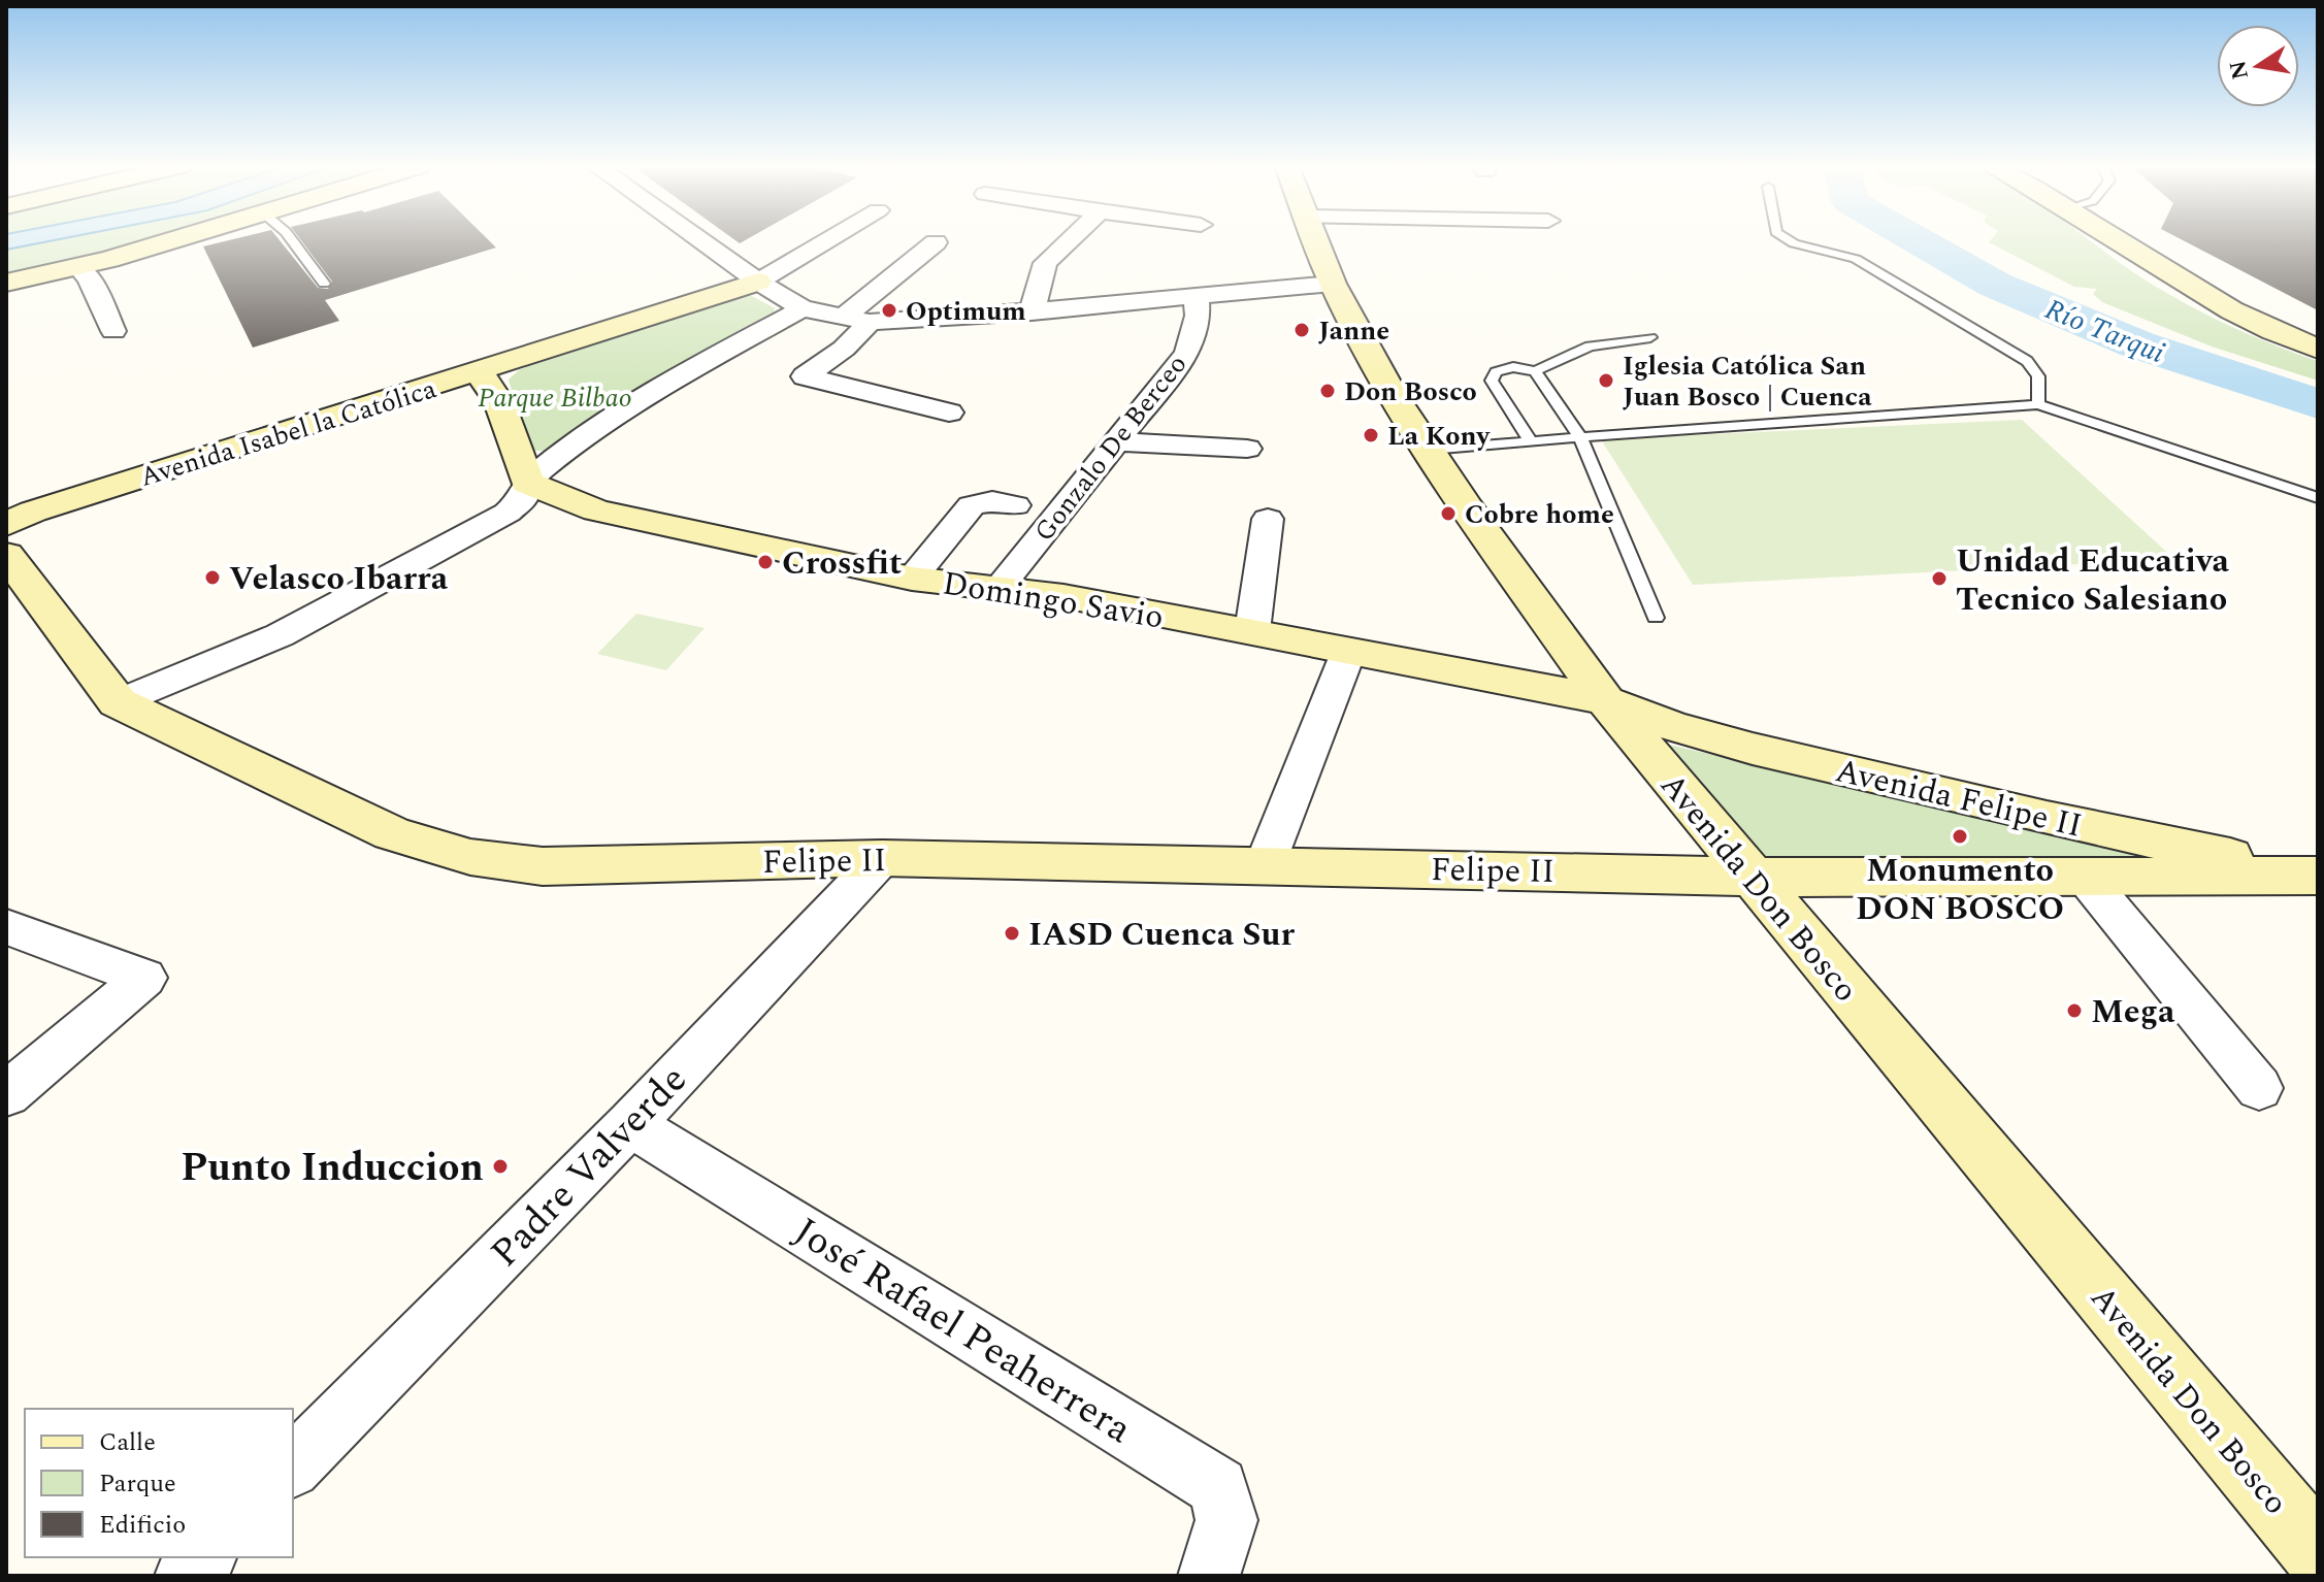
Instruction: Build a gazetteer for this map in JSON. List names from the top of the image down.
{
  "streets": {
    "street": [
      "Avenida Isabel la Católica",
      "Gonzalo De Berceo",
      "Domingo Savio",
      "Avenida Felipe II",
      "Felipe II",
      "Avenida Don Bosco",
      "Padre Valverde",
      "José Rafael Peaherrera"
    ]
  },
  "crossings": [
    ["Gonzalo De Berceo", "Domingo Savio"],
    ["Domingo Savio", "Avenida Felipe II"],
    ["Domingo Savio", "Avenida Don Bosco"],
    ["Avenida Felipe II", "Felipe II"],
    ["Avenida Felipe II", "Avenida Don Bosco"],
    ["Felipe II", "Avenida Don Bosco"],
    ["Felipe II", "Padre Valverde"],
    ["Padre Valverde", "José Rafael Peaherrera"]
  ],
  "water": ["Río Tarqui"],
  "parks": ["Parque Bilbao"],
  "places": [
    "Optimum",
    "Janne",
    "Iglesia Católica San Juan Bosco | Cuenca",
    "Don Bosco",
    "La Kony",
    "Cobre home",
    "Crossfit",
    "Velasco Ibarra",
    "Unidad Educativa Tecnico Salesiano",
    "Monumento DON BOSCO",
    "IASD Cuenca Sur",
    "Mega",
    "Punto Induccion"
  ],
  "legend": ["Calle", "Parque", "Edificio"],
  "north": "left"
}
